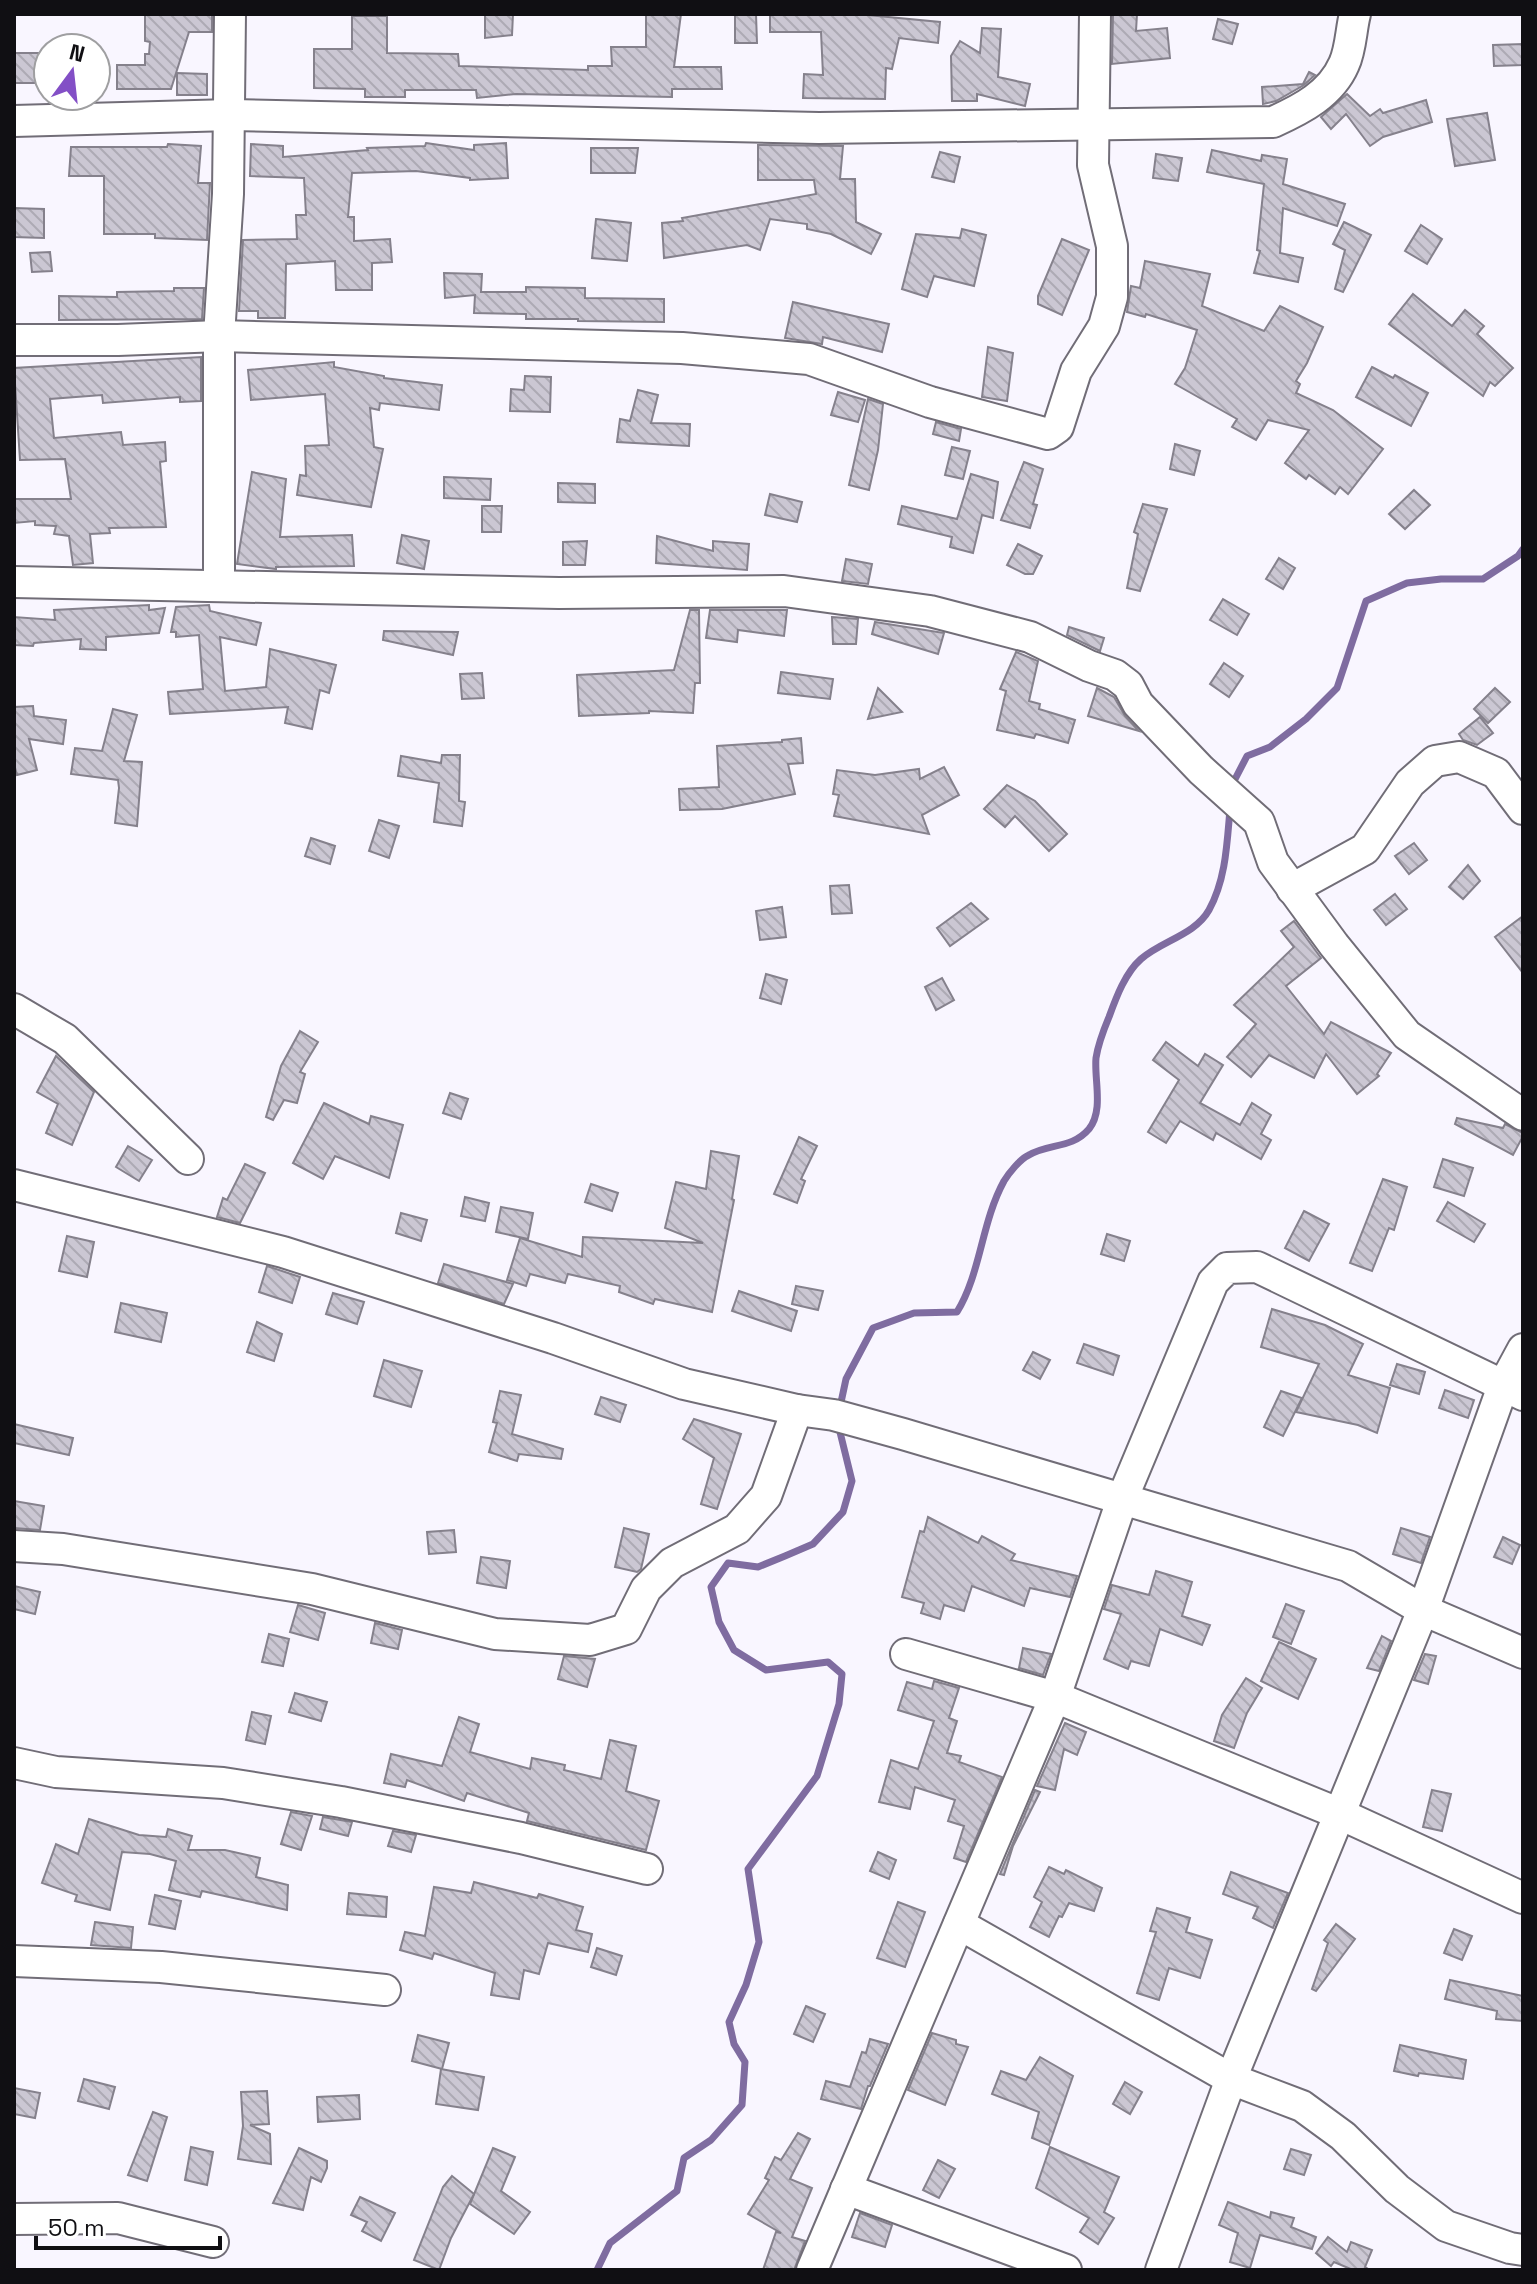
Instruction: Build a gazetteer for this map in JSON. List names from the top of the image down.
{
  "scale_bar": "50 m",
  "north": "top"
}
